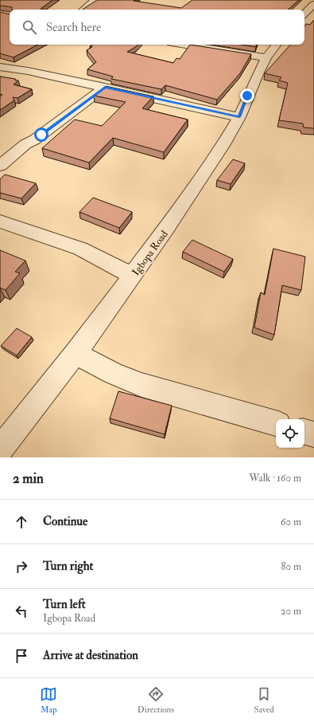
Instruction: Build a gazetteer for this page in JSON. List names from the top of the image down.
{
  "streets": {
    "street": ["Igbopa Road"]
  },
  "page": {
    "search": "Search here",
    "heading": ["2 min", "Walk · 160 m"],
    "list": [
      ["Continue", "60 m"],
      ["Turn right", "80 m"],
      ["Turn left", "Igbopa Road", "20 m"],
      "Arrive at destination"
    ],
    "nav": ["Map", "Directions", "Saved"]
  }
}
